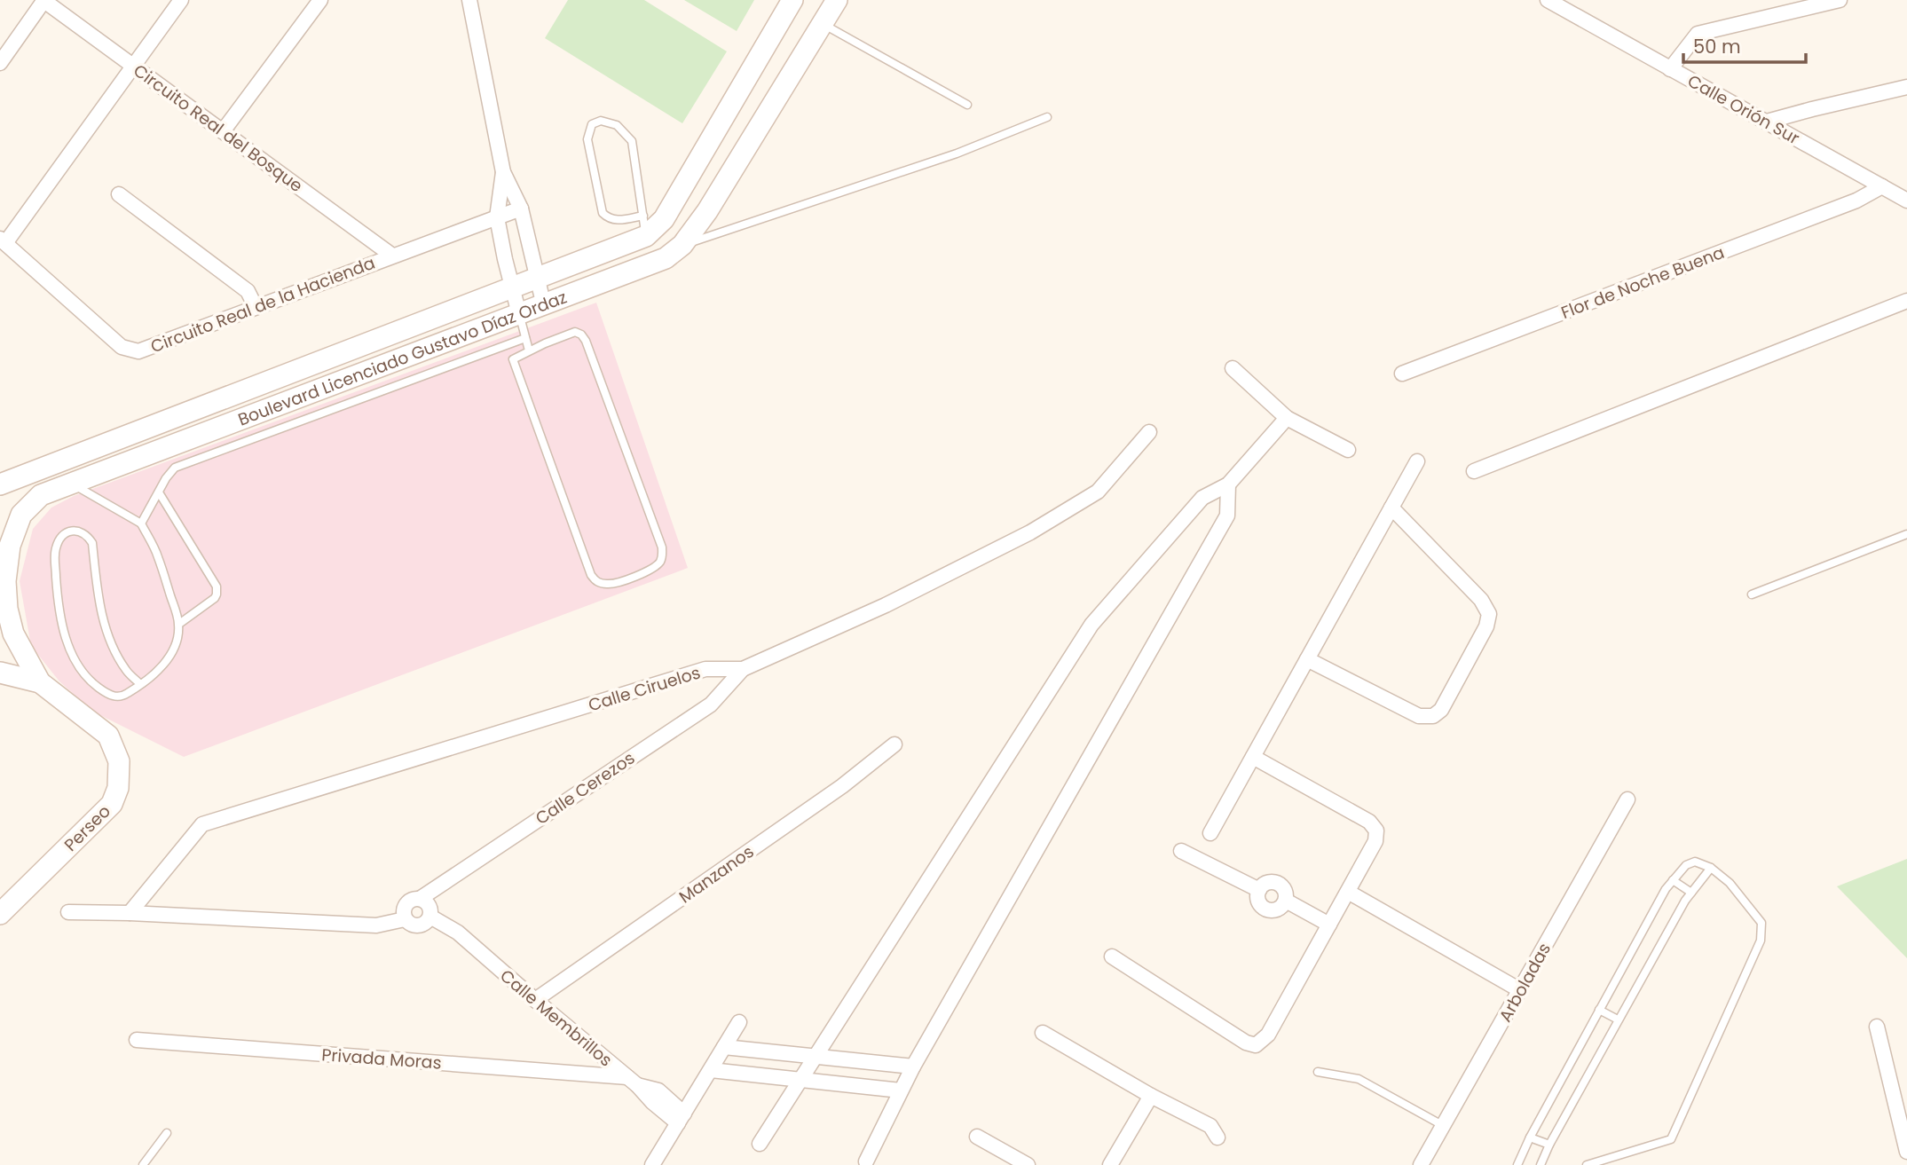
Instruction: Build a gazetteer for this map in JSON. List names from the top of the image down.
{
  "streets": {
    "street": [
      "Calle Orión Sur",
      "Circuito Real del Bosque",
      "Flor de Noche Buena",
      "Circuito Real de la Hacienda",
      "Boulevard Licenciado Gustavo Díaz Ordaz",
      "Calle Ciruelos",
      "Calle Cerezos",
      "Perseo",
      "Manzanos",
      "Arboladas",
      "Calle Membrillos",
      "Privada Moras"
    ]
  },
  "crossings": [
    ["Calle Orión Sur", "Flor de Noche Buena"],
    ["Circuito Real del Bosque", "Circuito Real de la Hacienda"],
    ["Boulevard Licenciado Gustavo Díaz Ordaz", "Perseo"],
    ["Calle Ciruelos", "Calle Cerezos"],
    ["Calle Cerezos", "Calle Membrillos"],
    ["Manzanos", "Calle Membrillos"],
    ["Calle Membrillos", "Privada Moras"]
  ],
  "scale_bar": "50 m"
}
